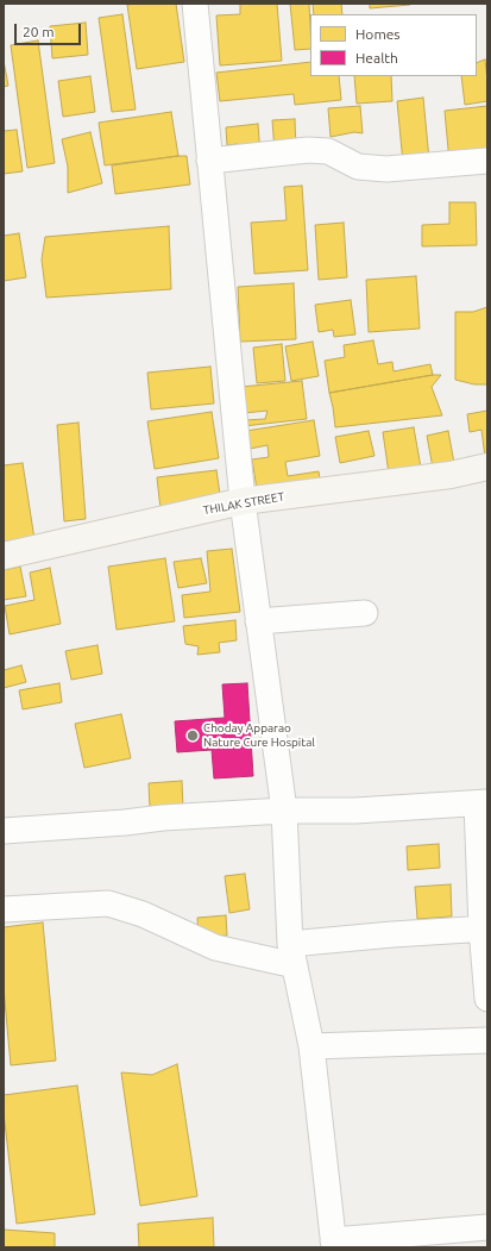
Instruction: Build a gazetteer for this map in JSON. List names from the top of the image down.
{
  "streets": {
    "street": ["THILAK STREET"]
  },
  "places": ["Choday Apparao Nature Cure Hospital"],
  "legend": ["Homes", "Health"],
  "scale_bar": "20 m"
}
